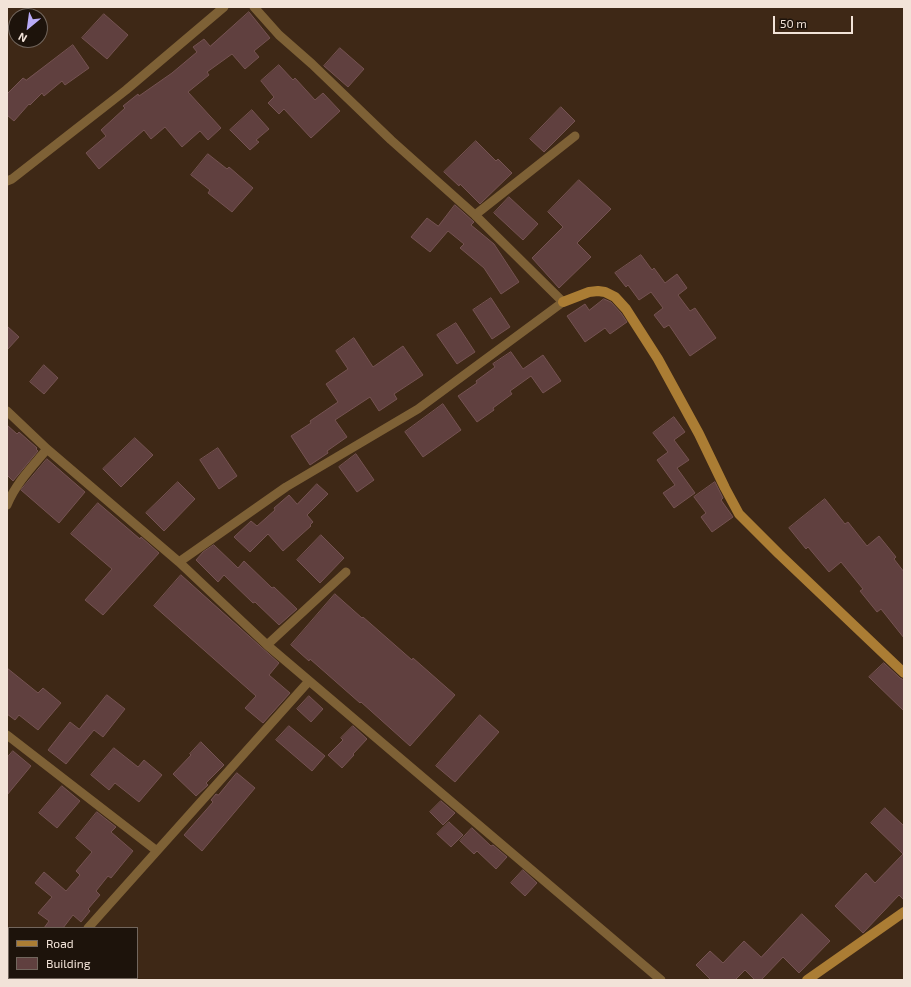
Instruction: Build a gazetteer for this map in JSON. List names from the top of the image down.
{
  "legend": ["Road", "Building"],
  "scale_bar": "50 m",
  "north": "bottom left"
}
